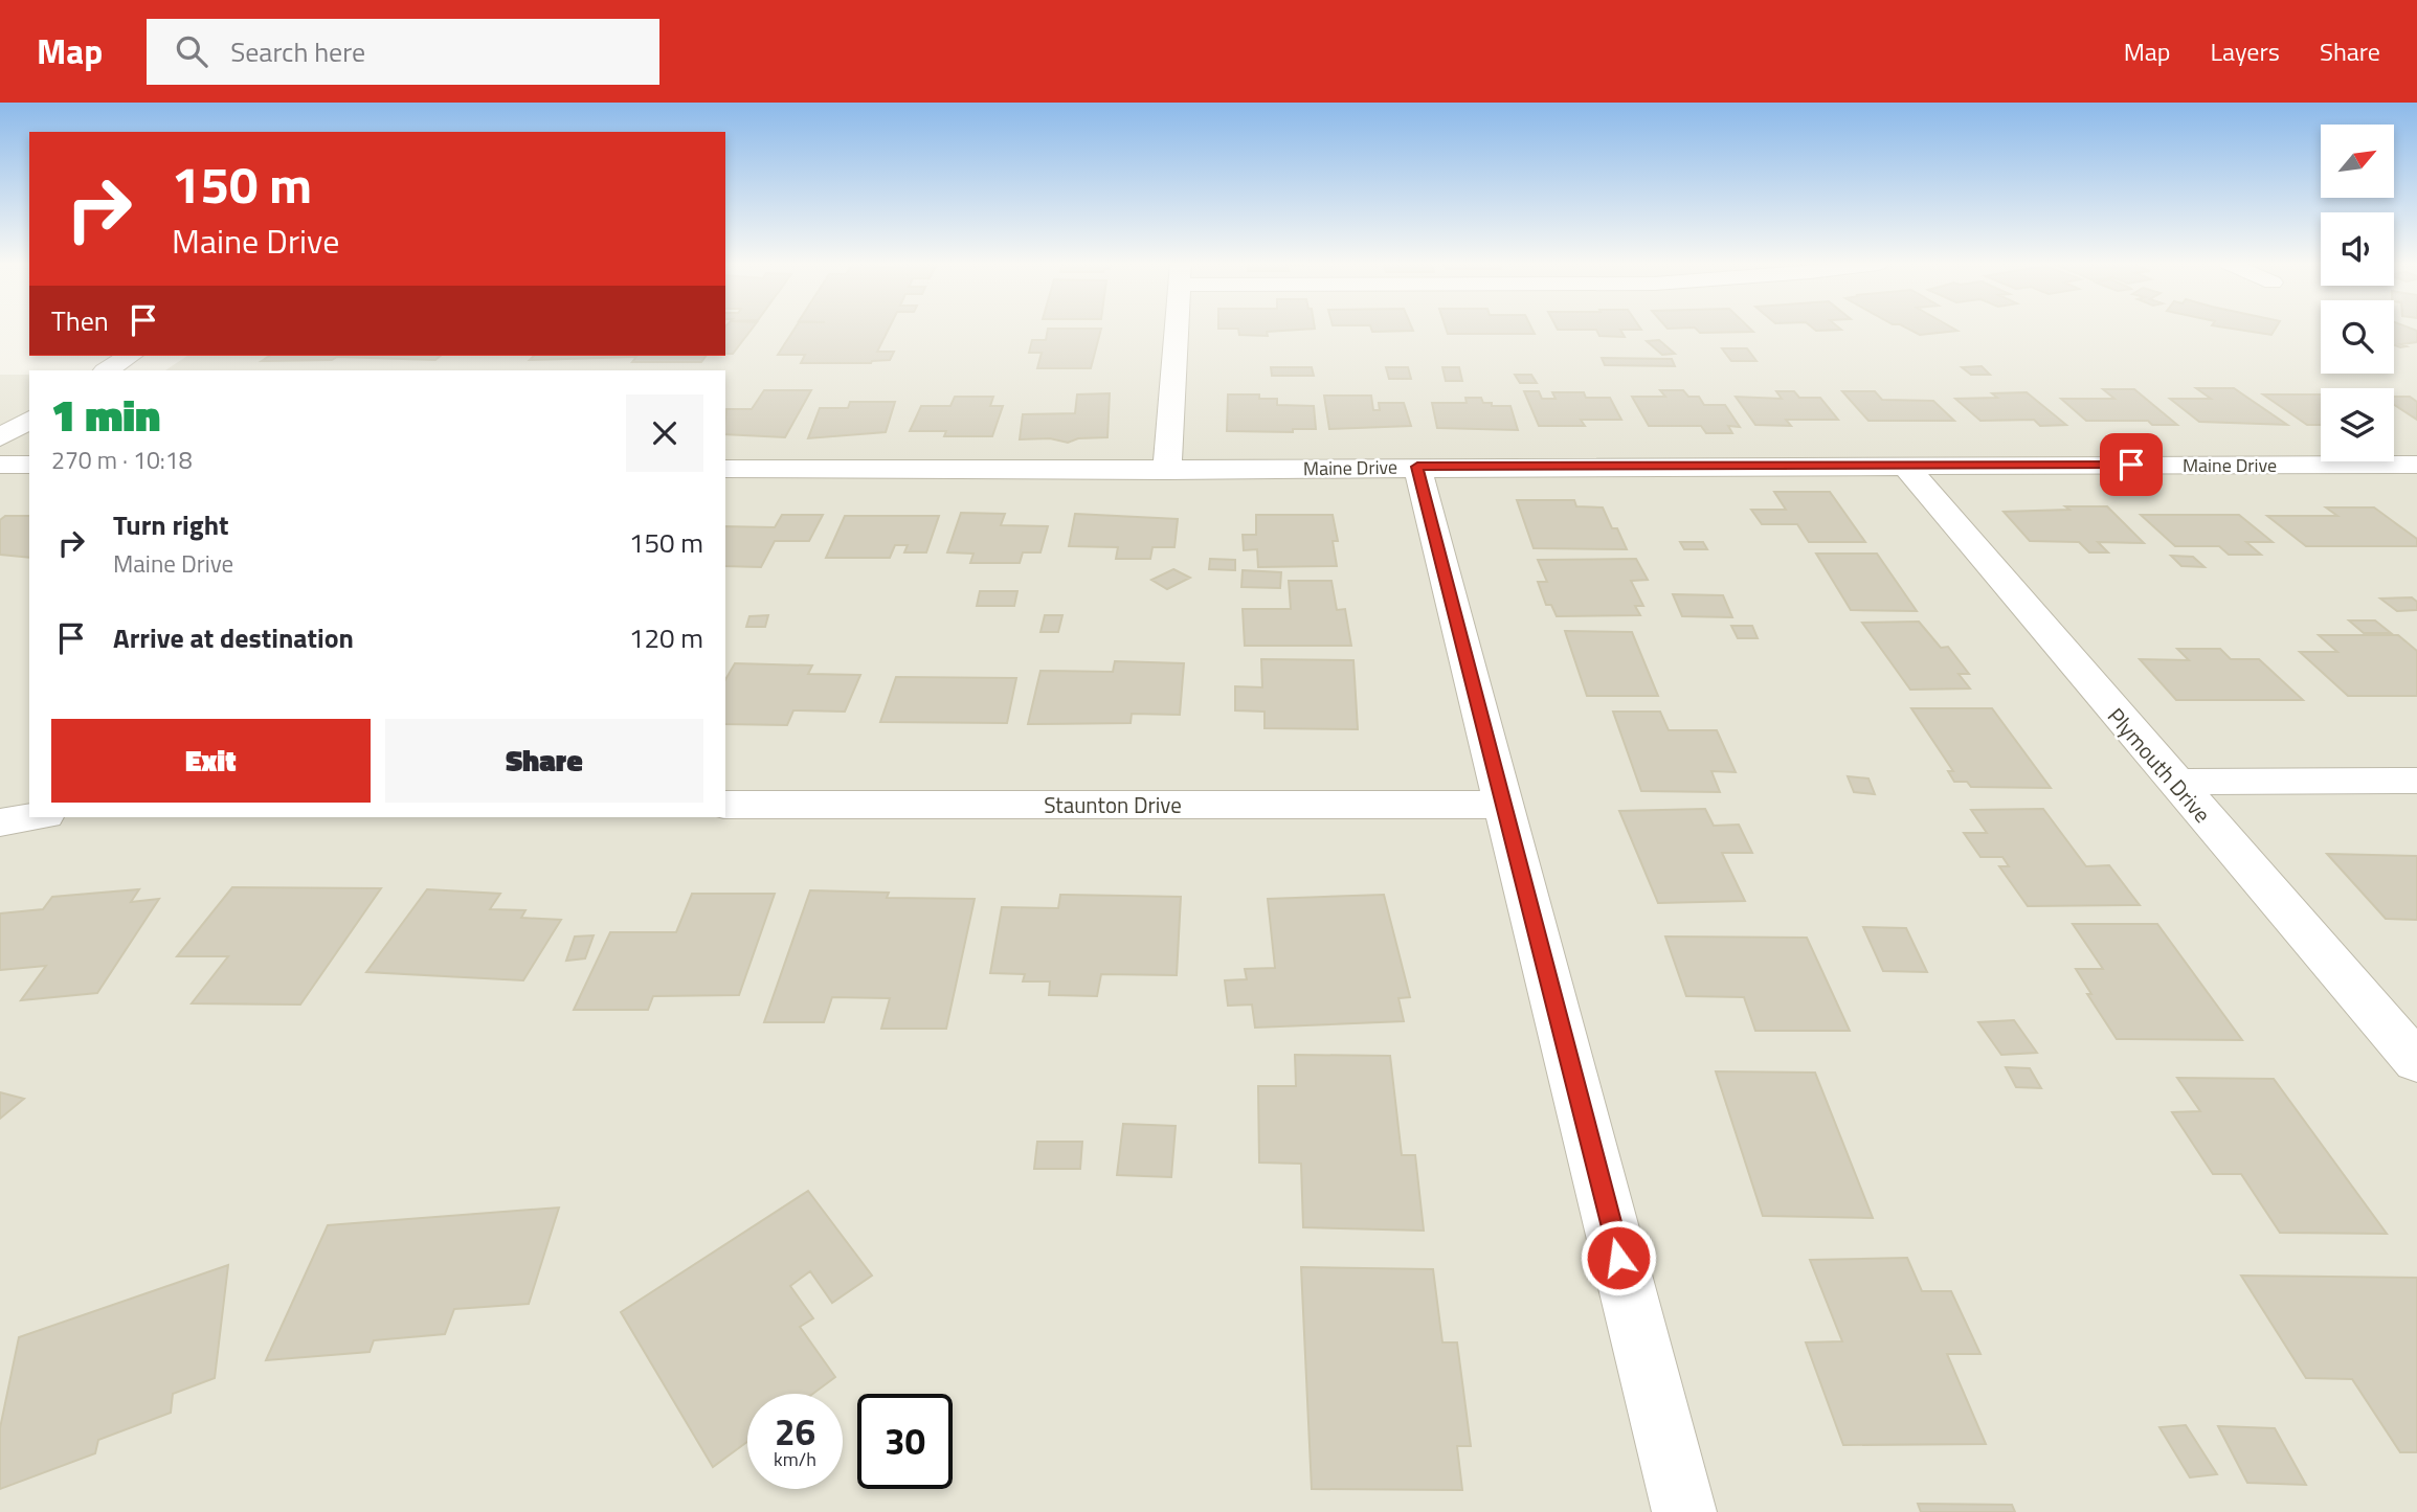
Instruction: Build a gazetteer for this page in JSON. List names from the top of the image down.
{
  "streets": {
    "street": ["Maine Drive", "Plymouth Drive", "Staunton Drive"]
  },
  "crossings": [
    ["Maine Drive", "Plymouth Drive"]
  ],
  "north": "top right",
  "page": {
    "header": "Map",
    "search": "Search here",
    "nav": ["Map", "Layers", "Share"],
    "turn": ["150 m", "Maine Drive"],
    "then": "Then",
    "heading": ["1 min", "270 m · 10:18"],
    "list": [
      {
        "name": "Turn right",
        "note": "Maine Drive",
        "value": "150 m"
      },
      {
        "name": "Arrive at destination",
        "value": "120 m"
      }
    ],
    "buttons": ["Exit", "Share"],
    "speed": "26 km/h",
    "limit": "30"
  }
}
